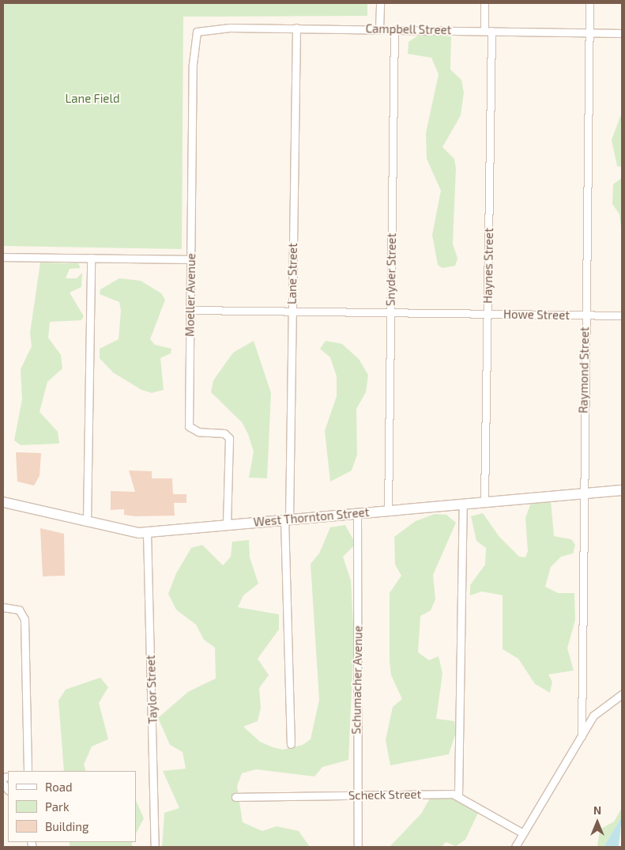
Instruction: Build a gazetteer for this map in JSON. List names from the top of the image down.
{
  "streets": {
    "main road": ["West Thornton Street"],
    "street": [
      "Campbell Street",
      "Haynes Street",
      "Snyder Street",
      "Lane Street",
      "Moeller Avenue",
      "Howe Street",
      "Raymond Street",
      "Schumacher Avenue",
      "Taylor Street",
      "Scheck Street"
    ]
  },
  "crossings": [
    ["Campbell Street", "Haynes Street"],
    ["Campbell Street", "Snyder Street"],
    ["Campbell Street", "Lane Street"],
    ["Campbell Street", "Moeller Avenue"],
    ["Campbell Street", "Raymond Street"],
    ["Haynes Street", "Howe Street"],
    ["Haynes Street", "West Thornton Street"],
    ["Snyder Street", "Howe Street"],
    ["Snyder Street", "West Thornton Street"],
    ["Lane Street", "Howe Street"],
    ["Lane Street", "West Thornton Street"],
    ["Moeller Avenue", "Howe Street"],
    ["Moeller Avenue", "West Thornton Street"],
    ["Howe Street", "Raymond Street"],
    ["Raymond Street", "West Thornton Street"],
    ["West Thornton Street", "Schumacher Avenue"],
    ["West Thornton Street", "Taylor Street"],
    ["Schumacher Avenue", "Scheck Street"]
  ],
  "parks": ["Lane Field"],
  "legend": ["Road", "Park", "Building"],
  "north": "top"
}
